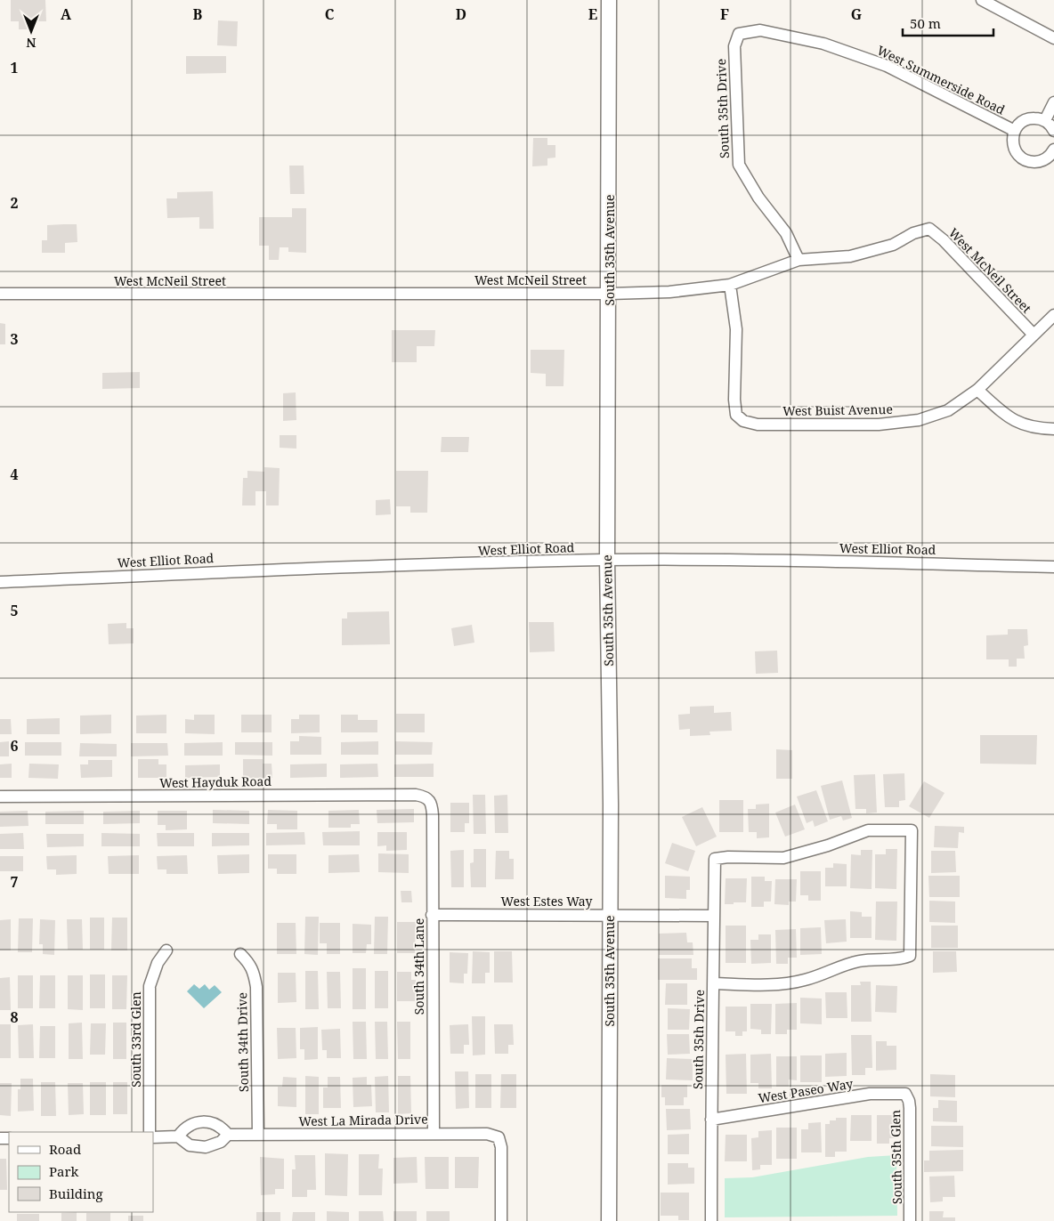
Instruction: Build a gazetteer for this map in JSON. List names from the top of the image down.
{
  "streets": {
    "street": [
      "West Summerside Road",
      "South 35th Drive",
      "South 35th Avenue",
      "West McNeil Street",
      "West Buist Avenue",
      "West Elliot Road",
      "West Hayduk Road",
      "West Estes Way",
      "South 34th Lane",
      "South 33rd Glen",
      "South 34th Drive",
      "West Paseo Way",
      "West La Mirada Drive",
      "South 35th Glen"
    ]
  },
  "crossings": [
    ["West Summerside Road", "South 35th Drive"],
    ["South 35th Drive", "West McNeil Street"],
    ["South 35th Drive", "West Estes Way"],
    ["South 35th Drive", "West Paseo Way"],
    ["South 35th Avenue", "West McNeil Street"],
    ["South 35th Avenue", "West Elliot Road"],
    ["South 35th Avenue", "West Estes Way"],
    ["West McNeil Street", "West Buist Avenue"],
    ["West Hayduk Road", "South 34th Lane"],
    ["West Estes Way", "South 34th Lane"],
    ["South 34th Lane", "West La Mirada Drive"],
    ["South 34th Drive", "West La Mirada Drive"],
    ["West Paseo Way", "South 35th Glen"]
  ],
  "legend": ["Road", "Park", "Building"],
  "scale_bar": "50 m",
  "north": "bottom",
  "grid": {
    "columns": [
      "A",
      "B",
      "C",
      "D",
      "E",
      "F",
      "G"
    ],
    "rows": [
      "1",
      "2",
      "3",
      "4",
      "5",
      "6",
      "7",
      "8"
    ]
  }
}
